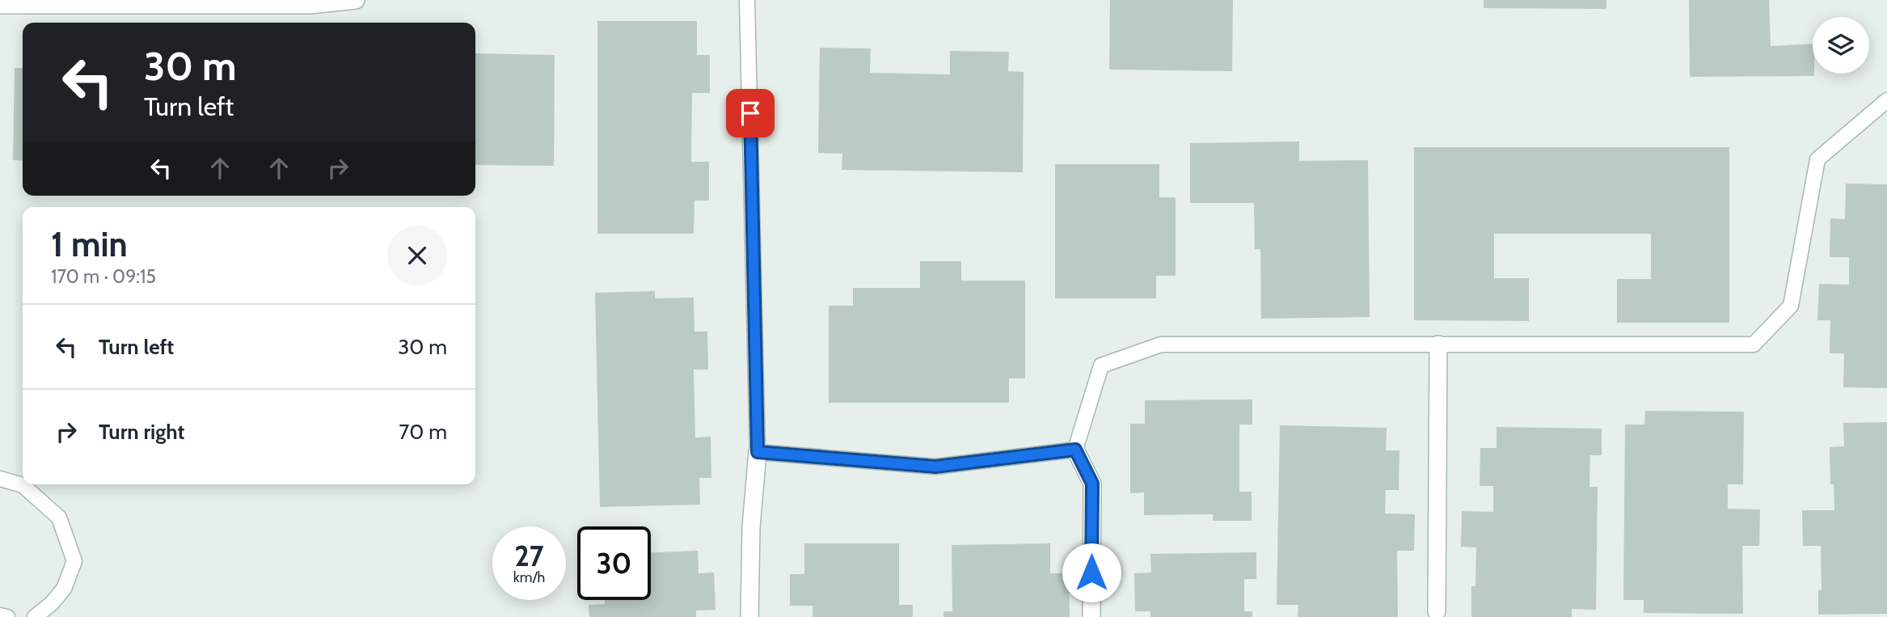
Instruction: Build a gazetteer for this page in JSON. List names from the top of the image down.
{
  "page": {
    "turn": ["30 m", "Turn left"],
    "heading": ["1 min", "170 m · 09:15"],
    "list": [
      {
        "name": "Turn left",
        "value": "30 m"
      },
      {
        "name": "Turn right",
        "value": "70 m"
      }
    ],
    "speed": "27 km/h",
    "limit": "30"
  }
}
